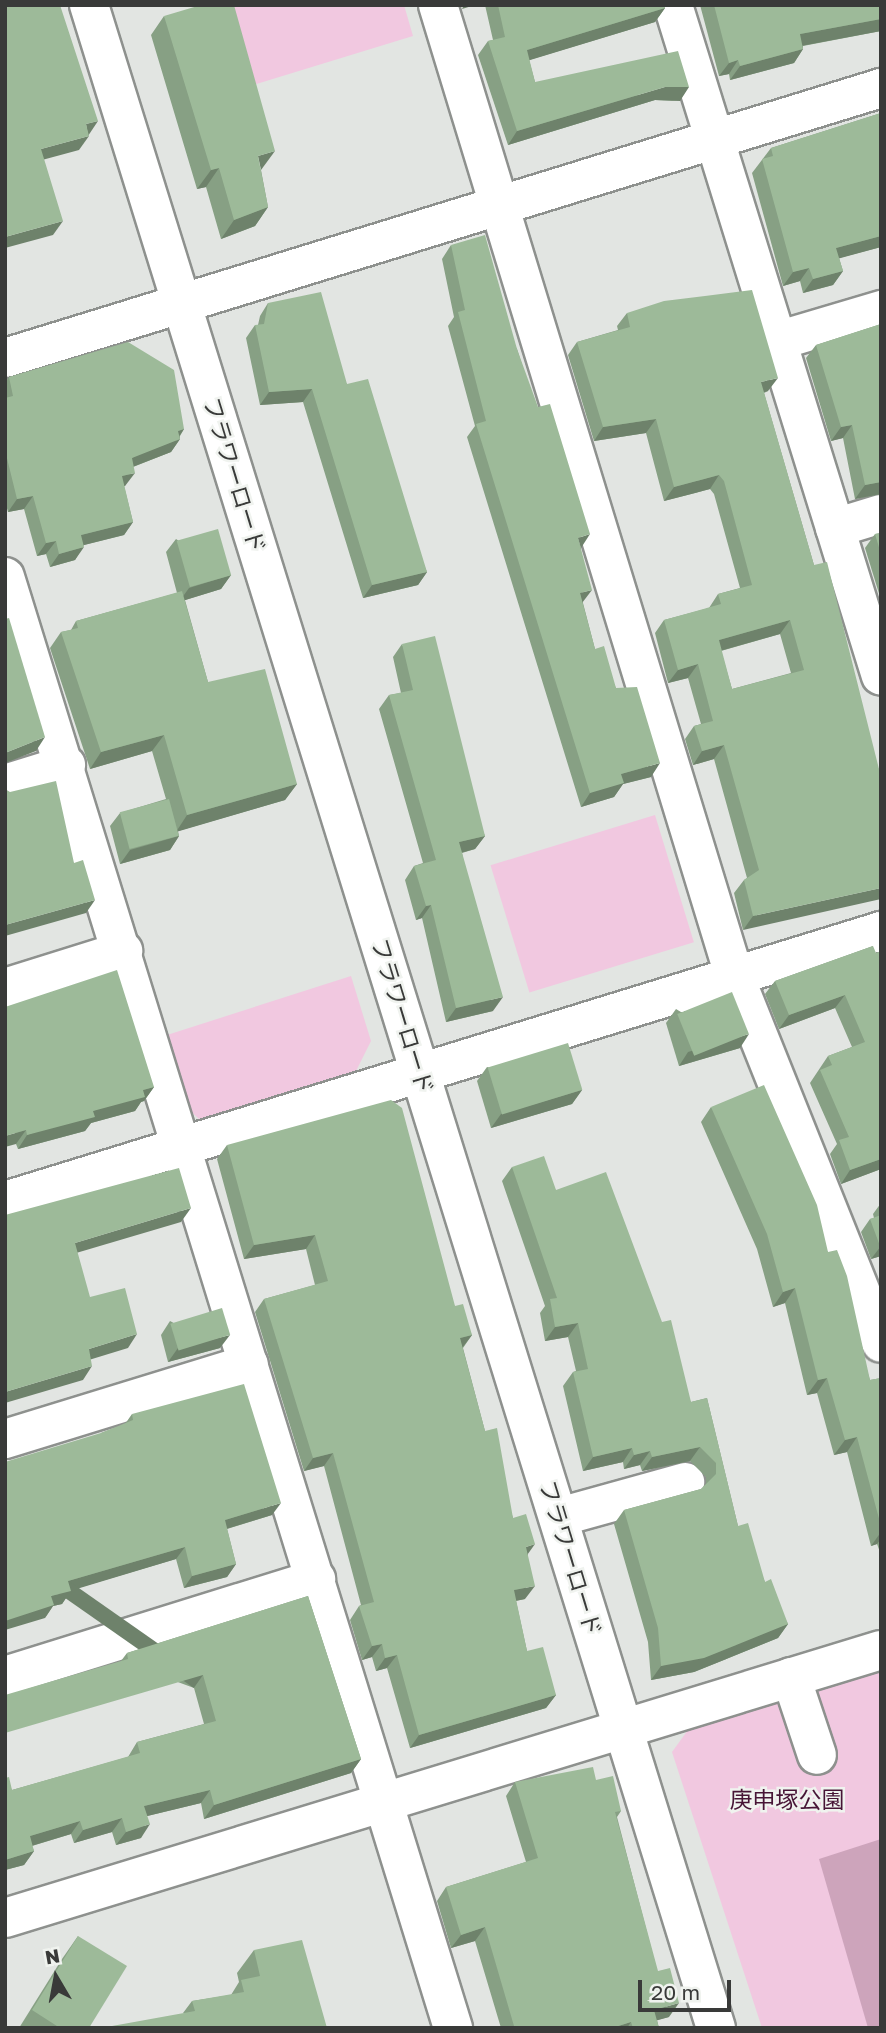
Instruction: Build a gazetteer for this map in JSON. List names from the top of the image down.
{
  "streets": {
    "street": ["フラワーロード"]
  },
  "parks": ["庚申塚公園"],
  "scale_bar": "20 m",
  "north": "top"
}
